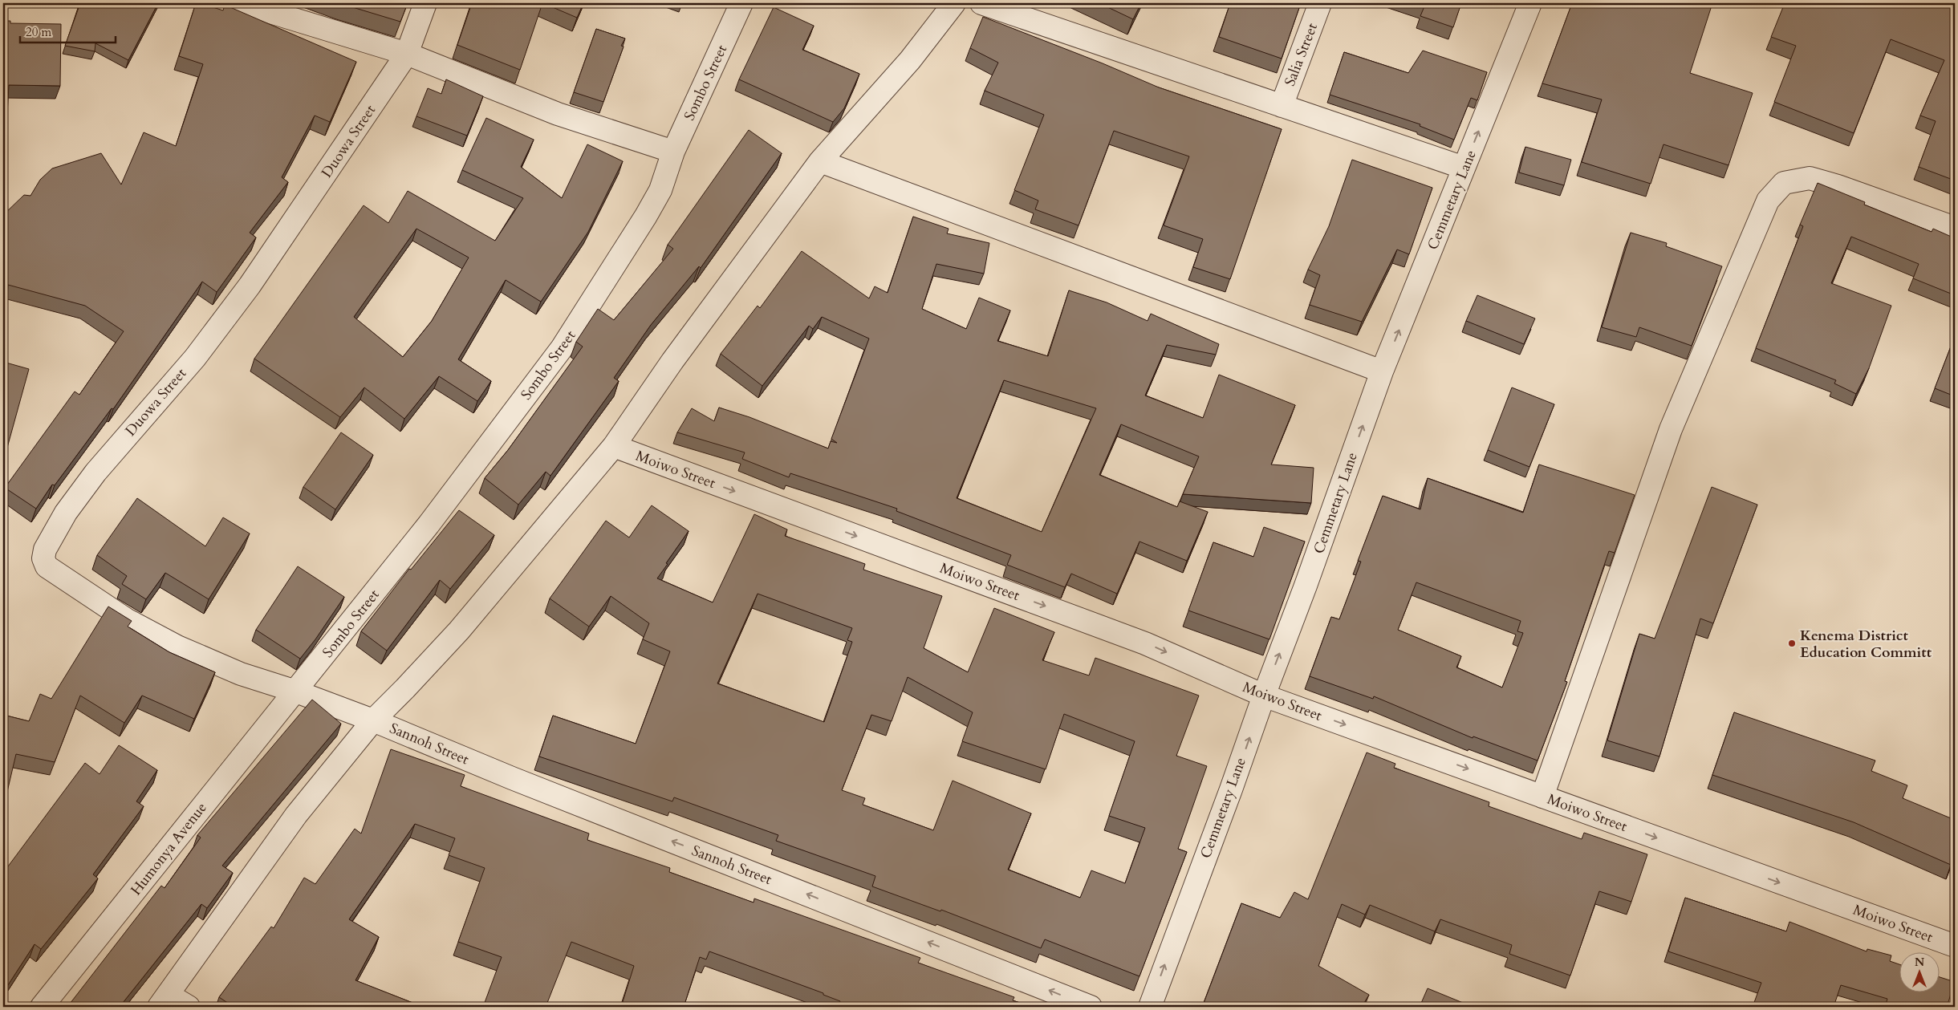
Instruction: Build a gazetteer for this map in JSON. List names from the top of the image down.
{
  "streets": {
    "street": [
      "Salia Street",
      "Sombo Street",
      "Duowa Street",
      "Cemmetary Lane",
      "Moiwo Street",
      "Sannoh Street",
      "Humonya Avenue"
    ]
  },
  "crossings": [
    ["Sombo Street", "Duowa Street"],
    ["Sombo Street", "Humonya Avenue"],
    ["Duowa Street", "Sannoh Street"],
    ["Duowa Street", "Humonya Avenue"],
    ["Cemmetary Lane", "Moiwo Street"]
  ],
  "one_way": ["Cemmetary Lane", "Moiwo Street", "Sannoh Street"],
  "places": ["Kenema District Education Committ"],
  "scale_bar": "20 m",
  "north": "top"
}
